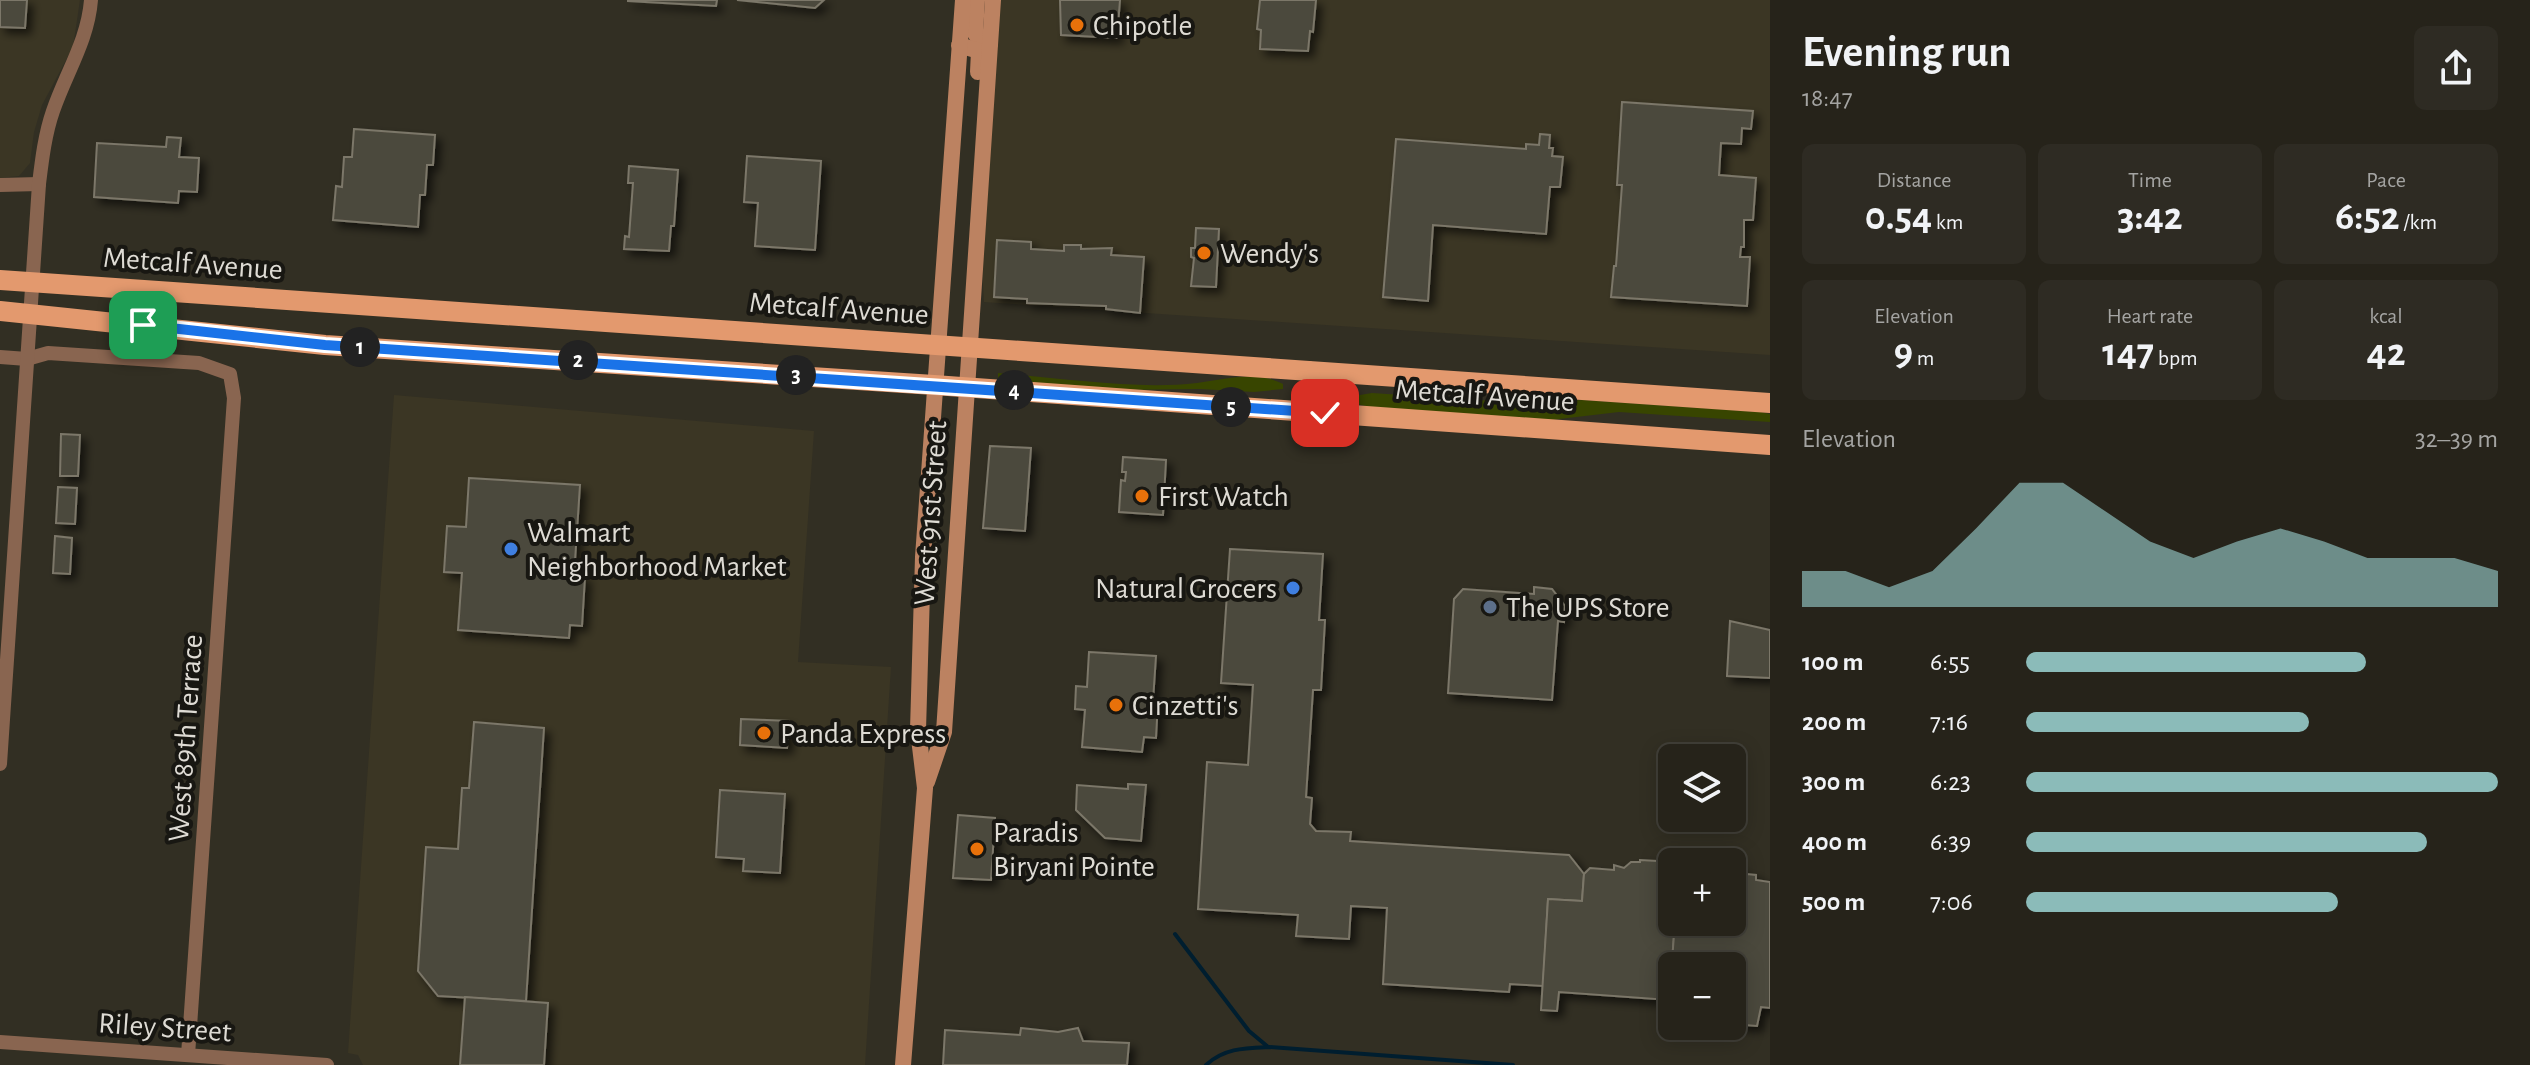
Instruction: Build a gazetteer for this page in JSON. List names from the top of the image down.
{
  "streets": {
    "main road": ["Metcalf Avenue"],
    "street": ["West 91st Street", "West 89th Terrace", "Riley Street"]
  },
  "crossings": [
    ["Metcalf Avenue", "West 91st Street"],
    ["West 89th Terrace", "Riley Street"]
  ],
  "places": [
    "Chipotle",
    "Wendy's",
    "First Watch",
    "Walmart Neighborhood Market",
    "Natural Grocers",
    "The UPS Store",
    "Cinzetti's",
    "Panda Express",
    "Paradis Biryani Pointe"
  ],
  "page": {
    "heading": ["Evening run", "18:47"],
    "stats": [
      ["Distance", "0.54 km"],
      ["Time", "3:42"],
      ["Pace", "6:52 /km"],
      ["Elevation", "9 m"],
      ["Heart rate", "147 bpm"],
      ["kcal", "42"]
    ],
    "pins": [
      "1",
      "2",
      "3",
      "4",
      "5"
    ],
    "chart": ["Elevation", "32–39 m"],
    "list": [
      {
        "name": "100 m",
        "note": "6:55"
      },
      {
        "name": "200 m",
        "note": "7:16"
      },
      {
        "name": "300 m",
        "note": "6:23"
      },
      {
        "name": "400 m",
        "note": "6:39"
      },
      {
        "name": "500 m",
        "note": "7:06"
      }
    ],
    "map_buttons": ["+", "−"]
  }
}
